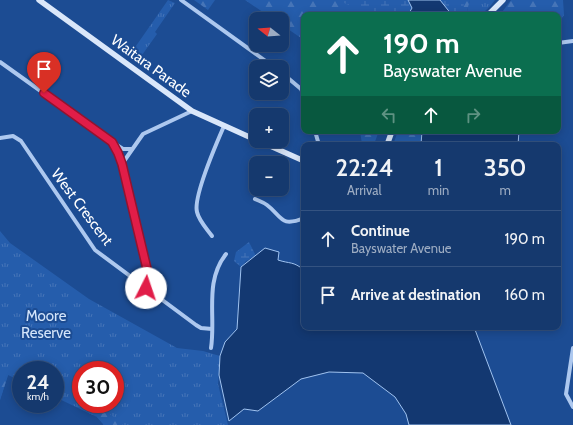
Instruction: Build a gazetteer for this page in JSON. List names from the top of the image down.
{
  "streets": {
    "street": ["Waitara Parade", "West Crescent"]
  },
  "parks": ["Moore Reserve"],
  "north": "left",
  "page": {
    "map_buttons": ["+", "−"],
    "turn": ["190 m", "Bayswater Avenue"],
    "eta": [
      "22:24",
      "Arrival",
      "1",
      "min",
      "350",
      "m"
    ],
    "list": [
      {
        "name": "Continue",
        "note": "Bayswater Avenue",
        "value": "190 m"
      },
      {
        "name": "Arrive at destination",
        "value": "160 m"
      }
    ],
    "speed": "24 km/h",
    "limit": "30"
  }
}
